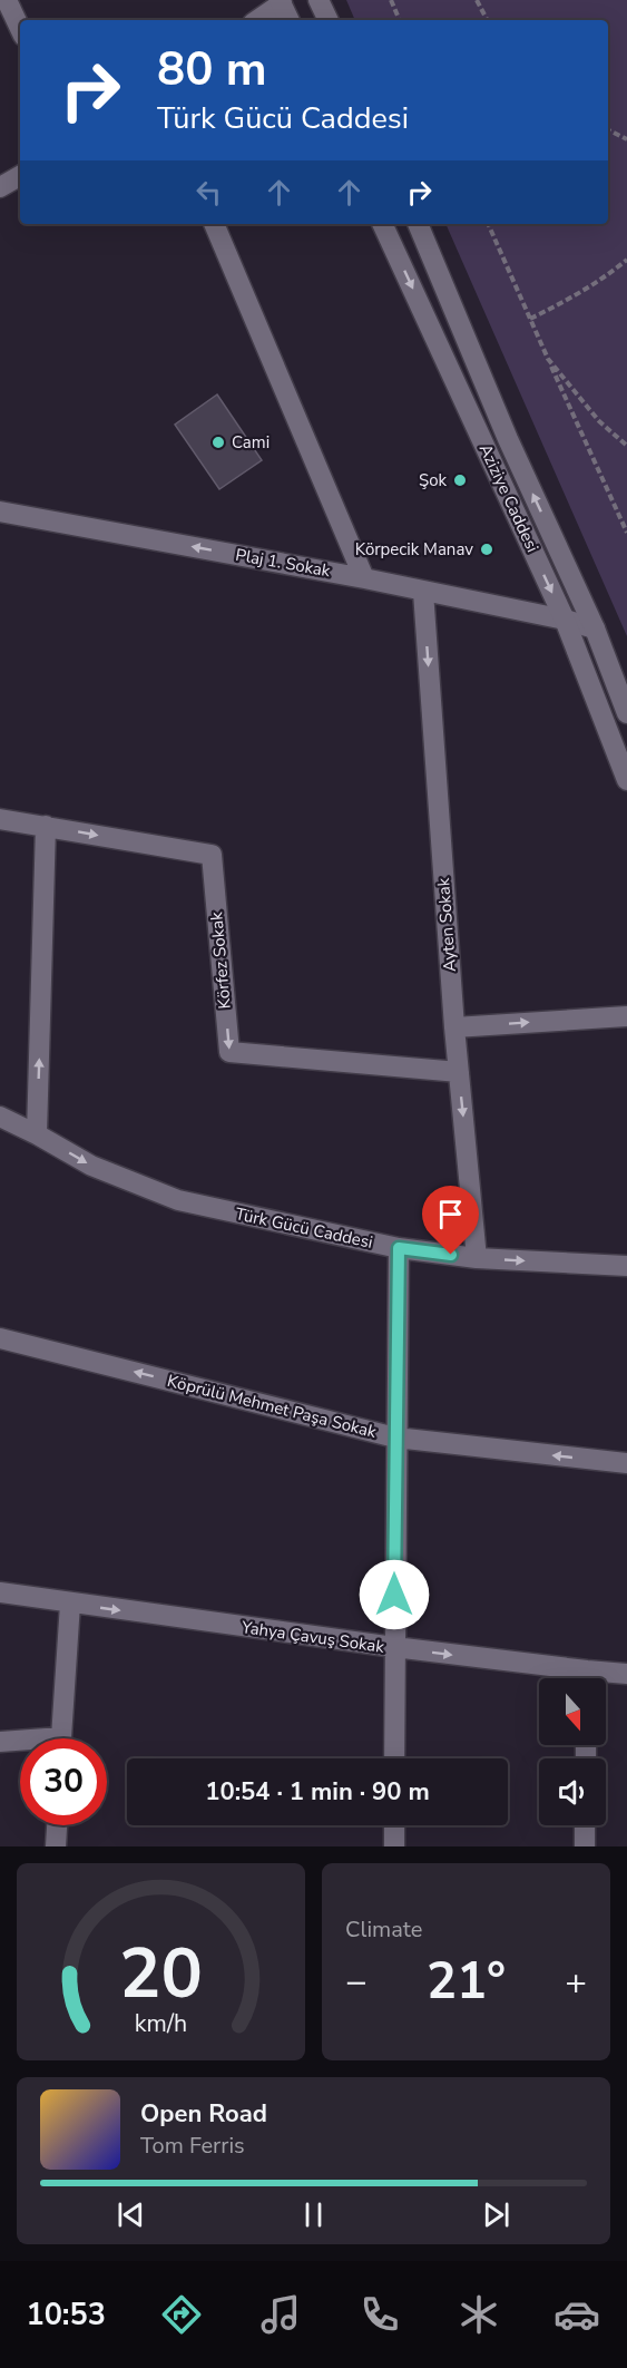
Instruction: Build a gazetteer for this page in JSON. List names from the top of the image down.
{
  "streets": {
    "street": [
      "Aziziye Caddesi",
      "Plaj 1. Sokak",
      "Ayten Sokak",
      "Körfez Sokak",
      "Türk Gücü Caddesi",
      "Köprülü Mehmet Paşa Sokak",
      "Yahya Çavuş Sokak"
    ]
  },
  "crossings": [
    ["Aziziye Caddesi", "Plaj 1. Sokak"],
    ["Plaj 1. Sokak", "Ayten Sokak"],
    ["Ayten Sokak", "Körfez Sokak"],
    ["Ayten Sokak", "Türk Gücü Caddesi"]
  ],
  "one_way": [
    "Plaj 1. Sokak",
    "Ayten Sokak",
    "Körfez Sokak",
    "Türk Gücü Caddesi",
    "Köprülü Mehmet Paşa Sokak",
    "Yahya Çavuş Sokak"
  ],
  "places": ["Cami", "Şok", "Körpecik Manav"],
  "north": "bottom",
  "page": {
    "turn": ["80 m", "Türk Gücü Caddesi"],
    "limit": "30",
    "trip": "10:54 · 1 min · 90 m",
    "tile": "Climate",
    "heat": ["−", "21°", "+"],
    "song": ["Open Road", "Tom Ferris"],
    "tabs": "10:53",
    "gauge": ["20", "km/h"]
  }
}
